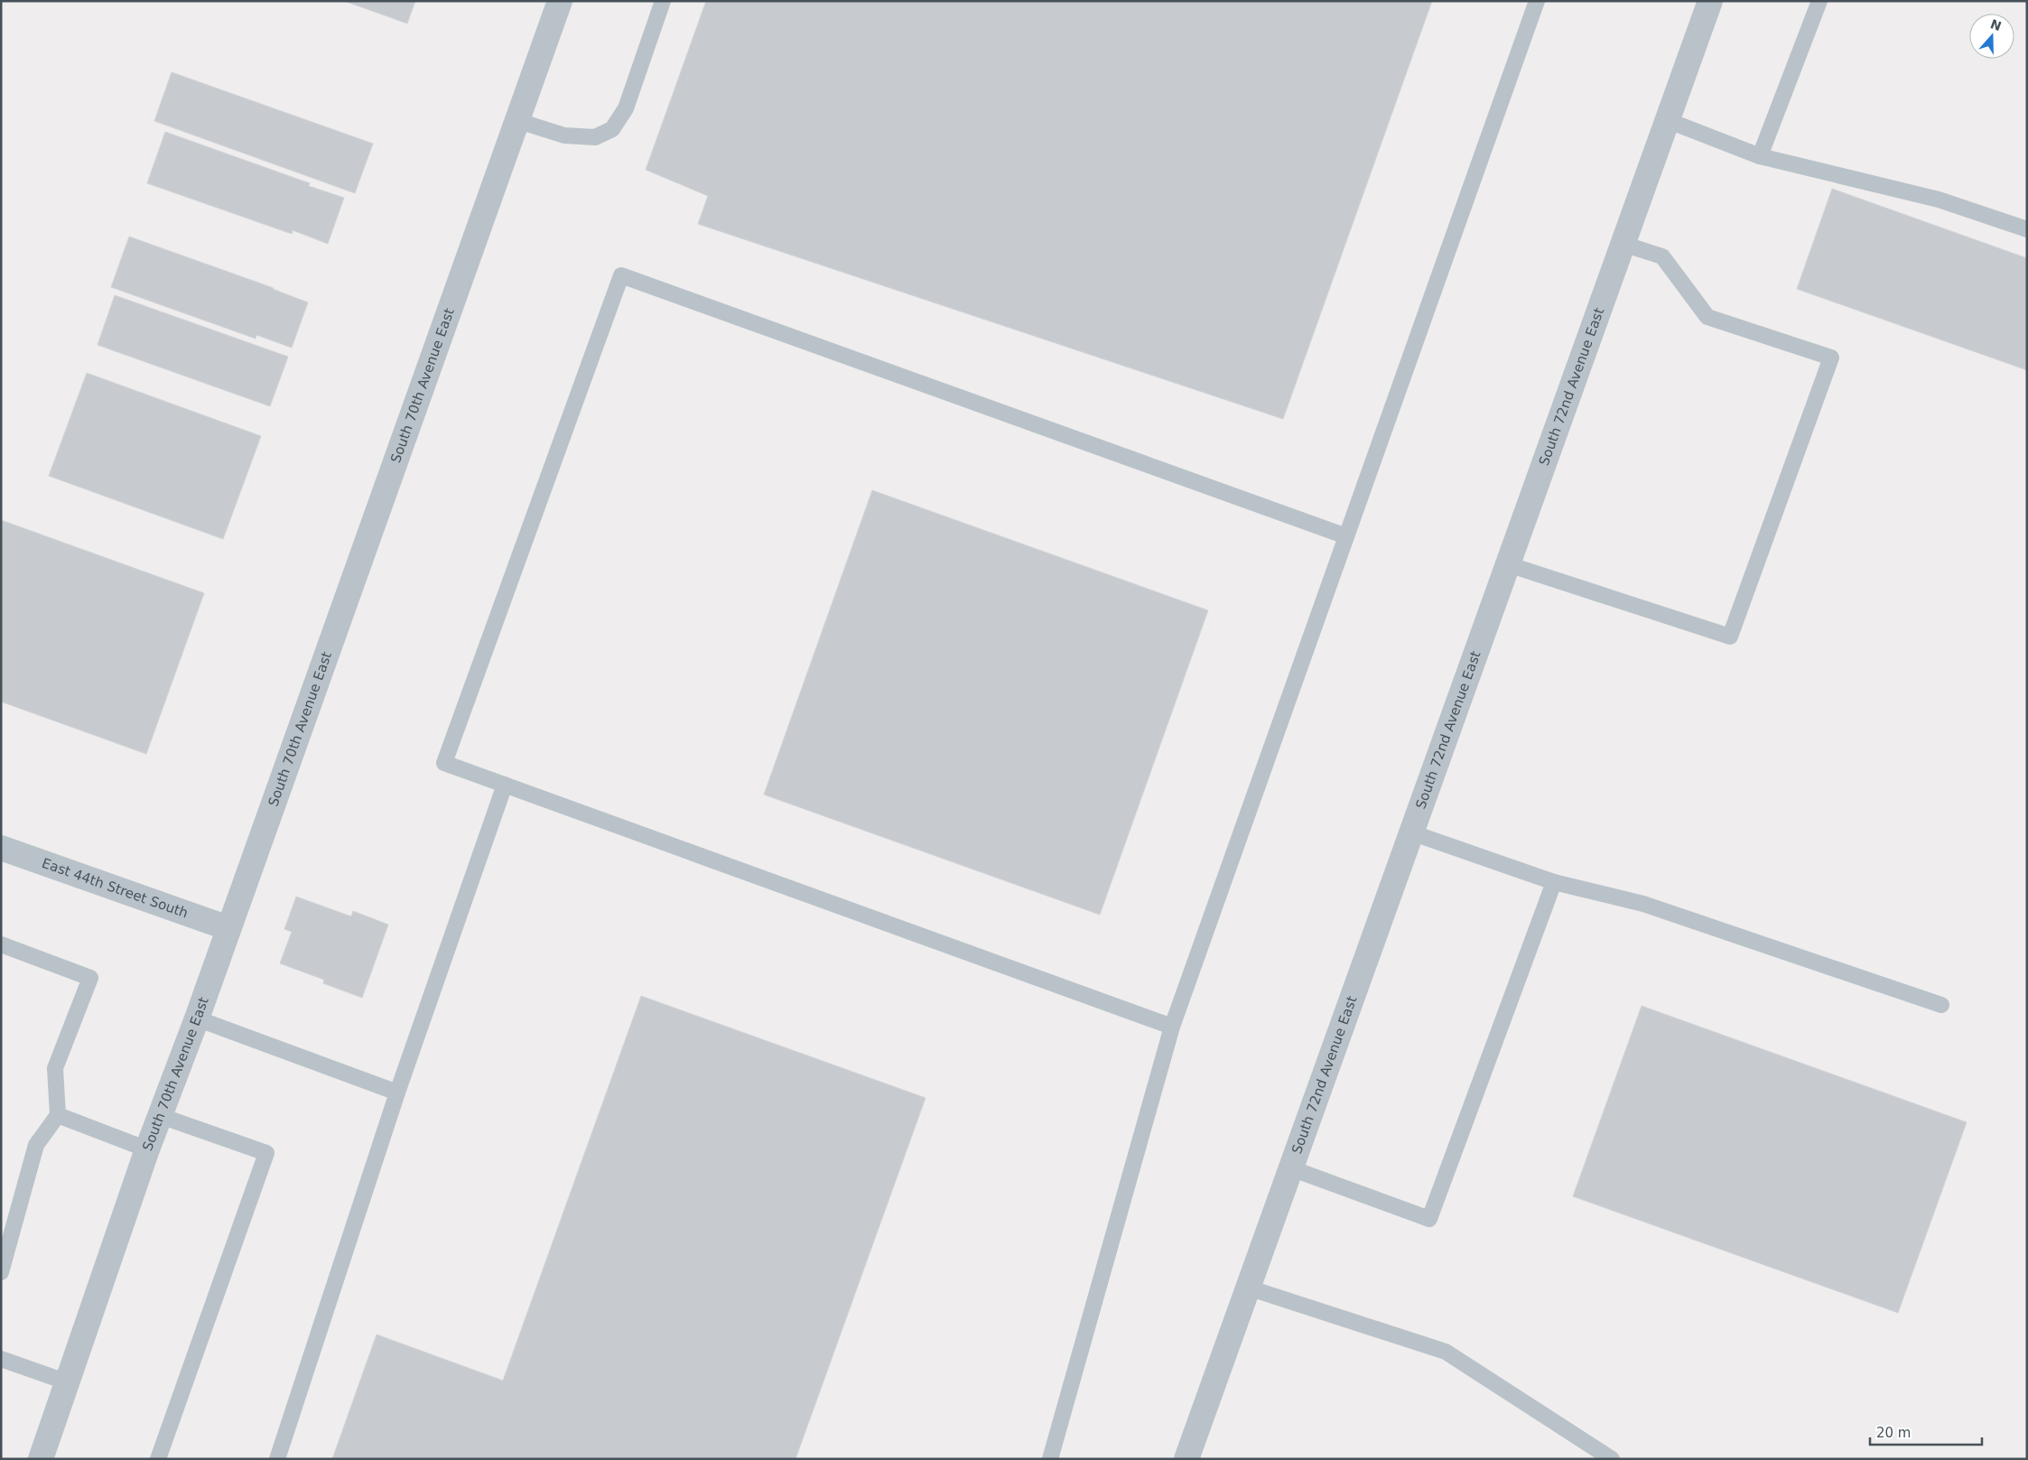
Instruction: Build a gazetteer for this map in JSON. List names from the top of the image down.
{
  "streets": {
    "street": ["South 70th Avenue East", "South 72nd Avenue East", "East 44th Street South"]
  },
  "crossings": [
    ["South 70th Avenue East", "East 44th Street South"]
  ],
  "scale_bar": "20 m",
  "north": "top"
}
